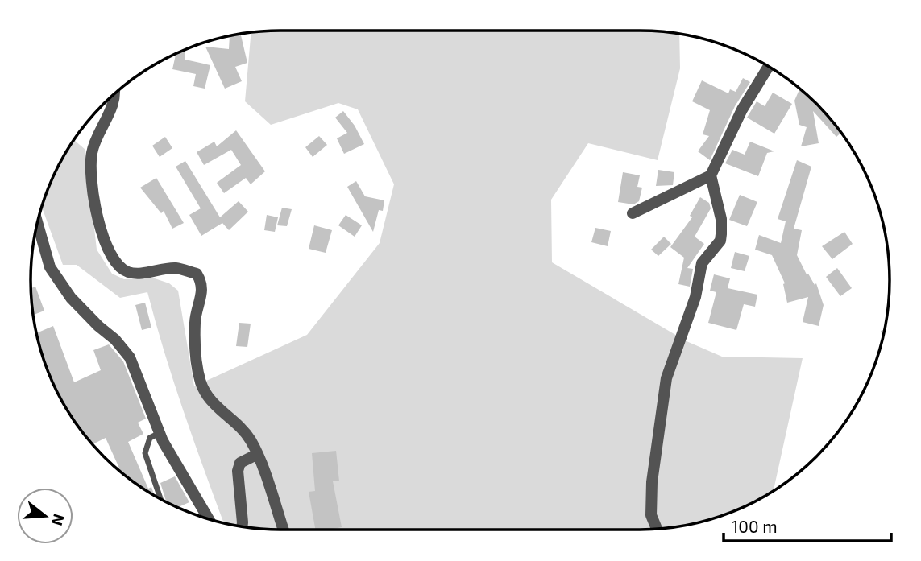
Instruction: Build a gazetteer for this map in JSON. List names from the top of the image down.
{
  "scale_bar": "100 m",
  "north": "right"
}
